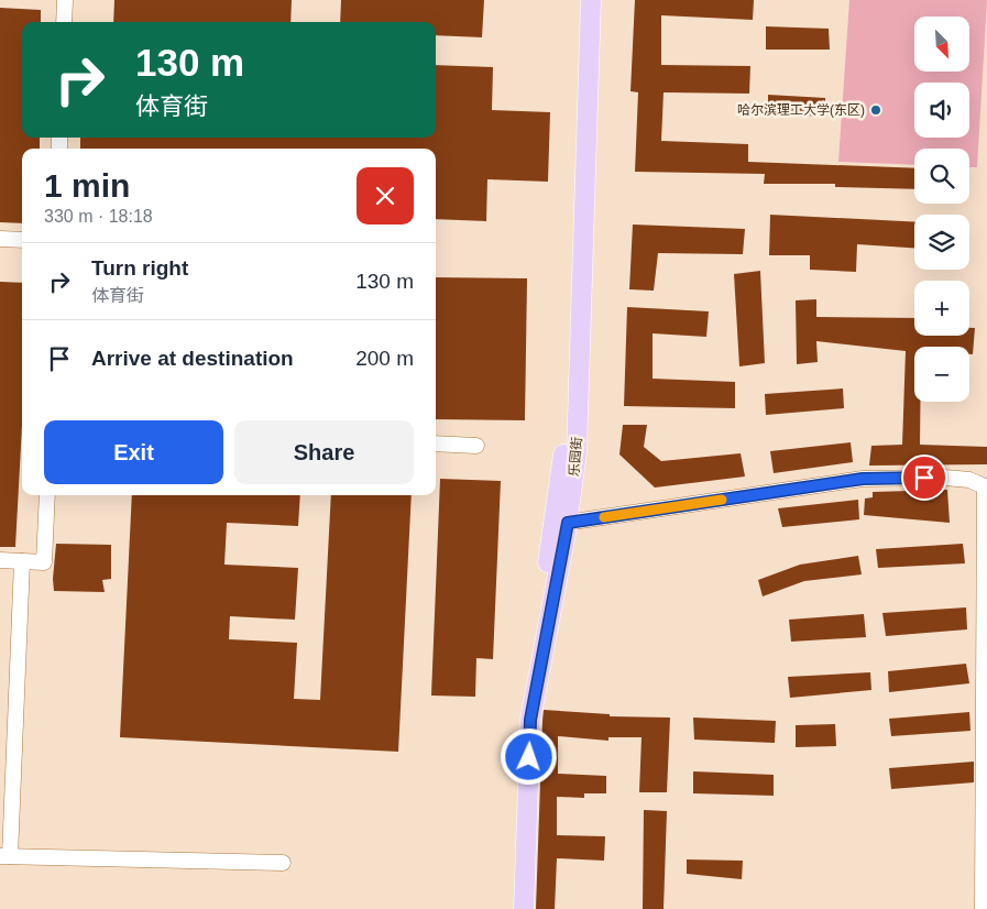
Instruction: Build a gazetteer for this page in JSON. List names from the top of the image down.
{
  "streets": {
    "main road": ["乐园街"]
  },
  "places": ["哈尔滨理工大学(东区)"],
  "north": "bottom right",
  "page": {
    "map_buttons": ["+", "−"],
    "turn": ["130 m", "体育街"],
    "heading": ["1 min", "330 m · 18:18"],
    "list": [
      {
        "name": "Turn right",
        "note": "体育街",
        "value": "130 m"
      },
      {
        "name": "Arrive at destination",
        "value": "200 m"
      }
    ],
    "buttons": ["Exit", "Share"]
  }
}
